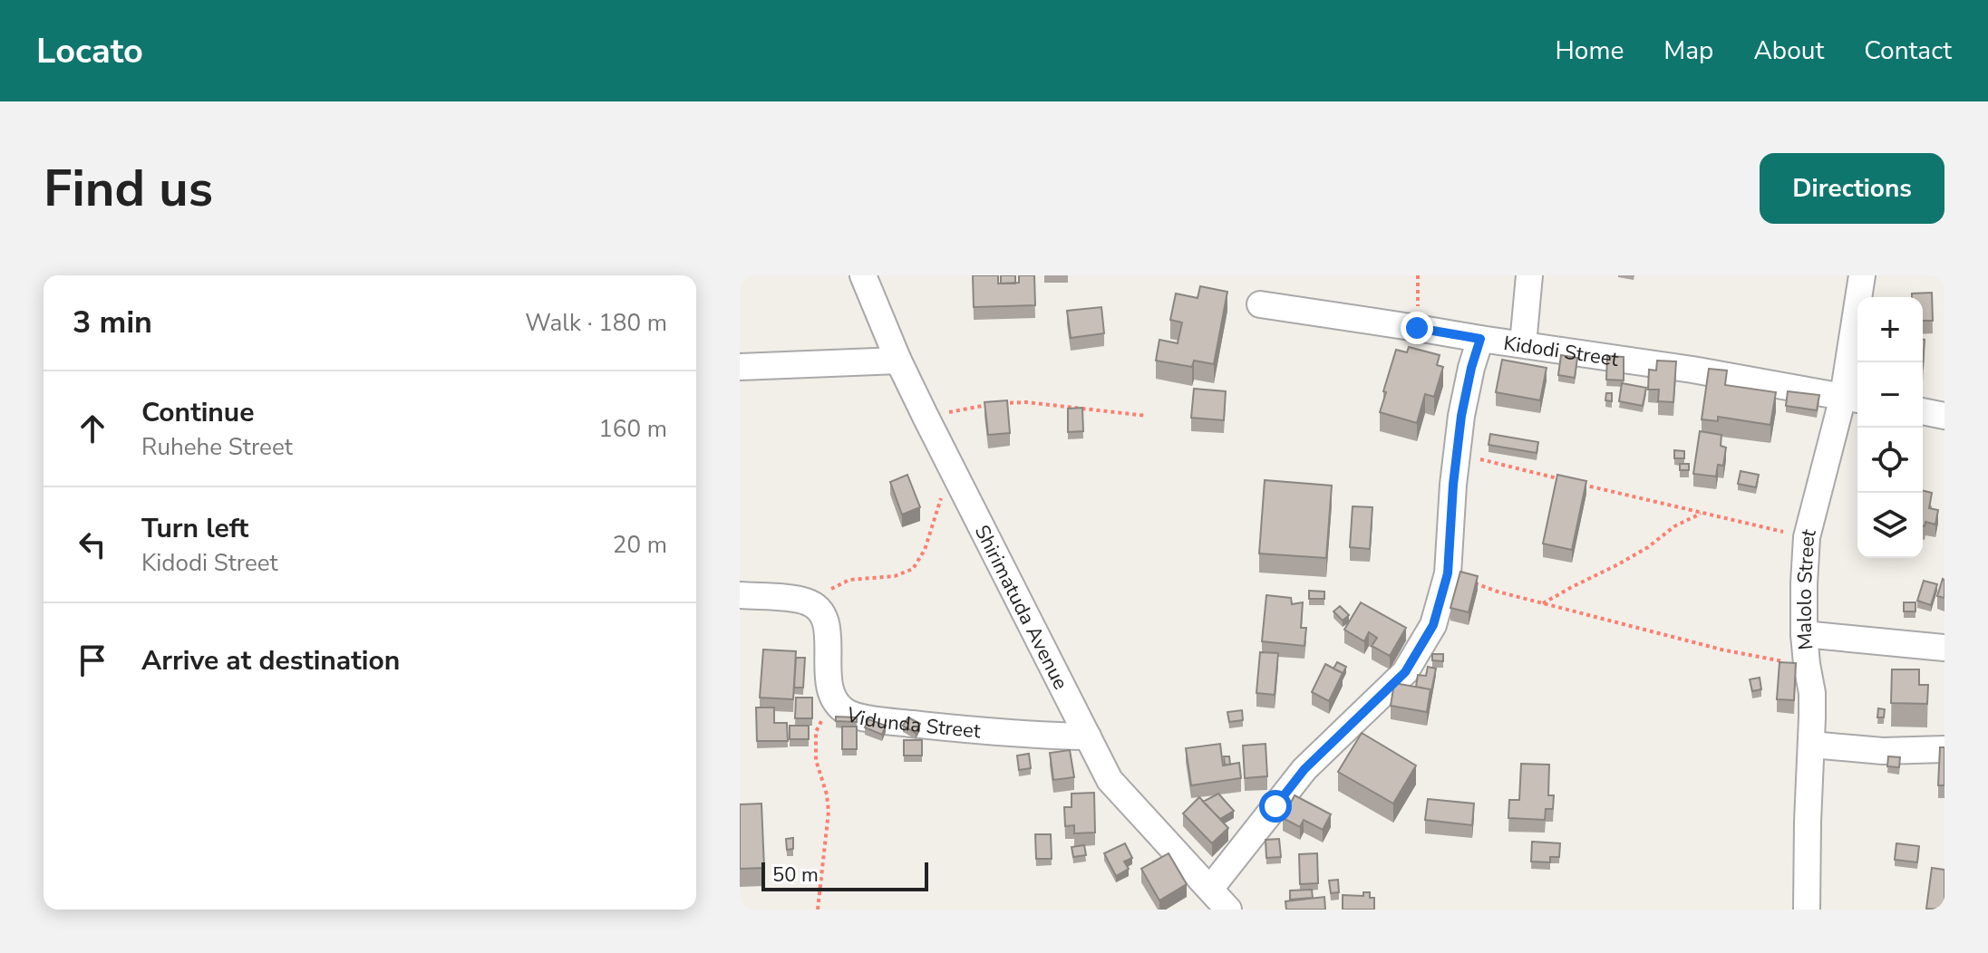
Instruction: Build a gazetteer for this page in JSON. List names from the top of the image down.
{
  "streets": {
    "street": [
      "Kidodi Street",
      "Malolo Street",
      "Shirimatuda Avenue",
      "Vidunda Street"
    ]
  },
  "crossings": [
    ["Kidodi Street", "Malolo Street"],
    ["Shirimatuda Avenue", "Vidunda Street"]
  ],
  "scale_bar": "50 m",
  "page": {
    "header": "Locato",
    "nav": [
      "Home",
      "Map",
      "About",
      "Contact"
    ],
    "buttons": "Directions",
    "title": "Find us",
    "heading": ["3 min", "Walk · 180 m"],
    "map_buttons": ["+", "−"],
    "list": [
      ["Continue", "Ruhehe Street", "160 m"],
      ["Turn left", "Kidodi Street", "20 m"],
      "Arrive at destination"
    ],
    "scale": "50 m"
  }
}
